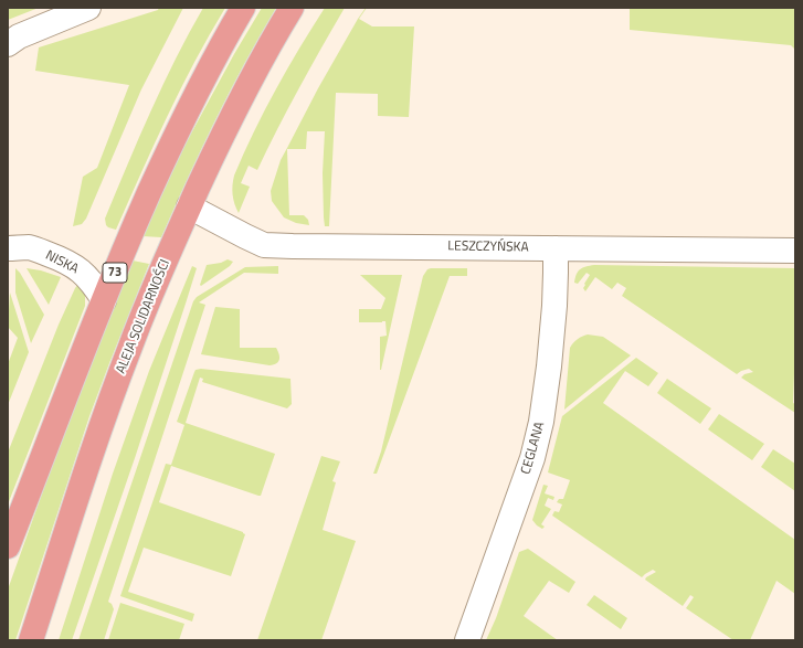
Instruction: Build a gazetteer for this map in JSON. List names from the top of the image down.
{
  "streets": {
    "main road": ["73", "ALEJA SOLIDARNOŚCI"],
    "street": ["LESZCZYŃSKA", "NISKA", "CEGLANA"]
  },
  "crossings": [
    ["LESZCZYŃSKA", "ALEJA SOLIDARNOŚCI"],
    ["LESZCZYŃSKA", "CEGLANA"],
    ["NISKA", "73"]
  ]
}
